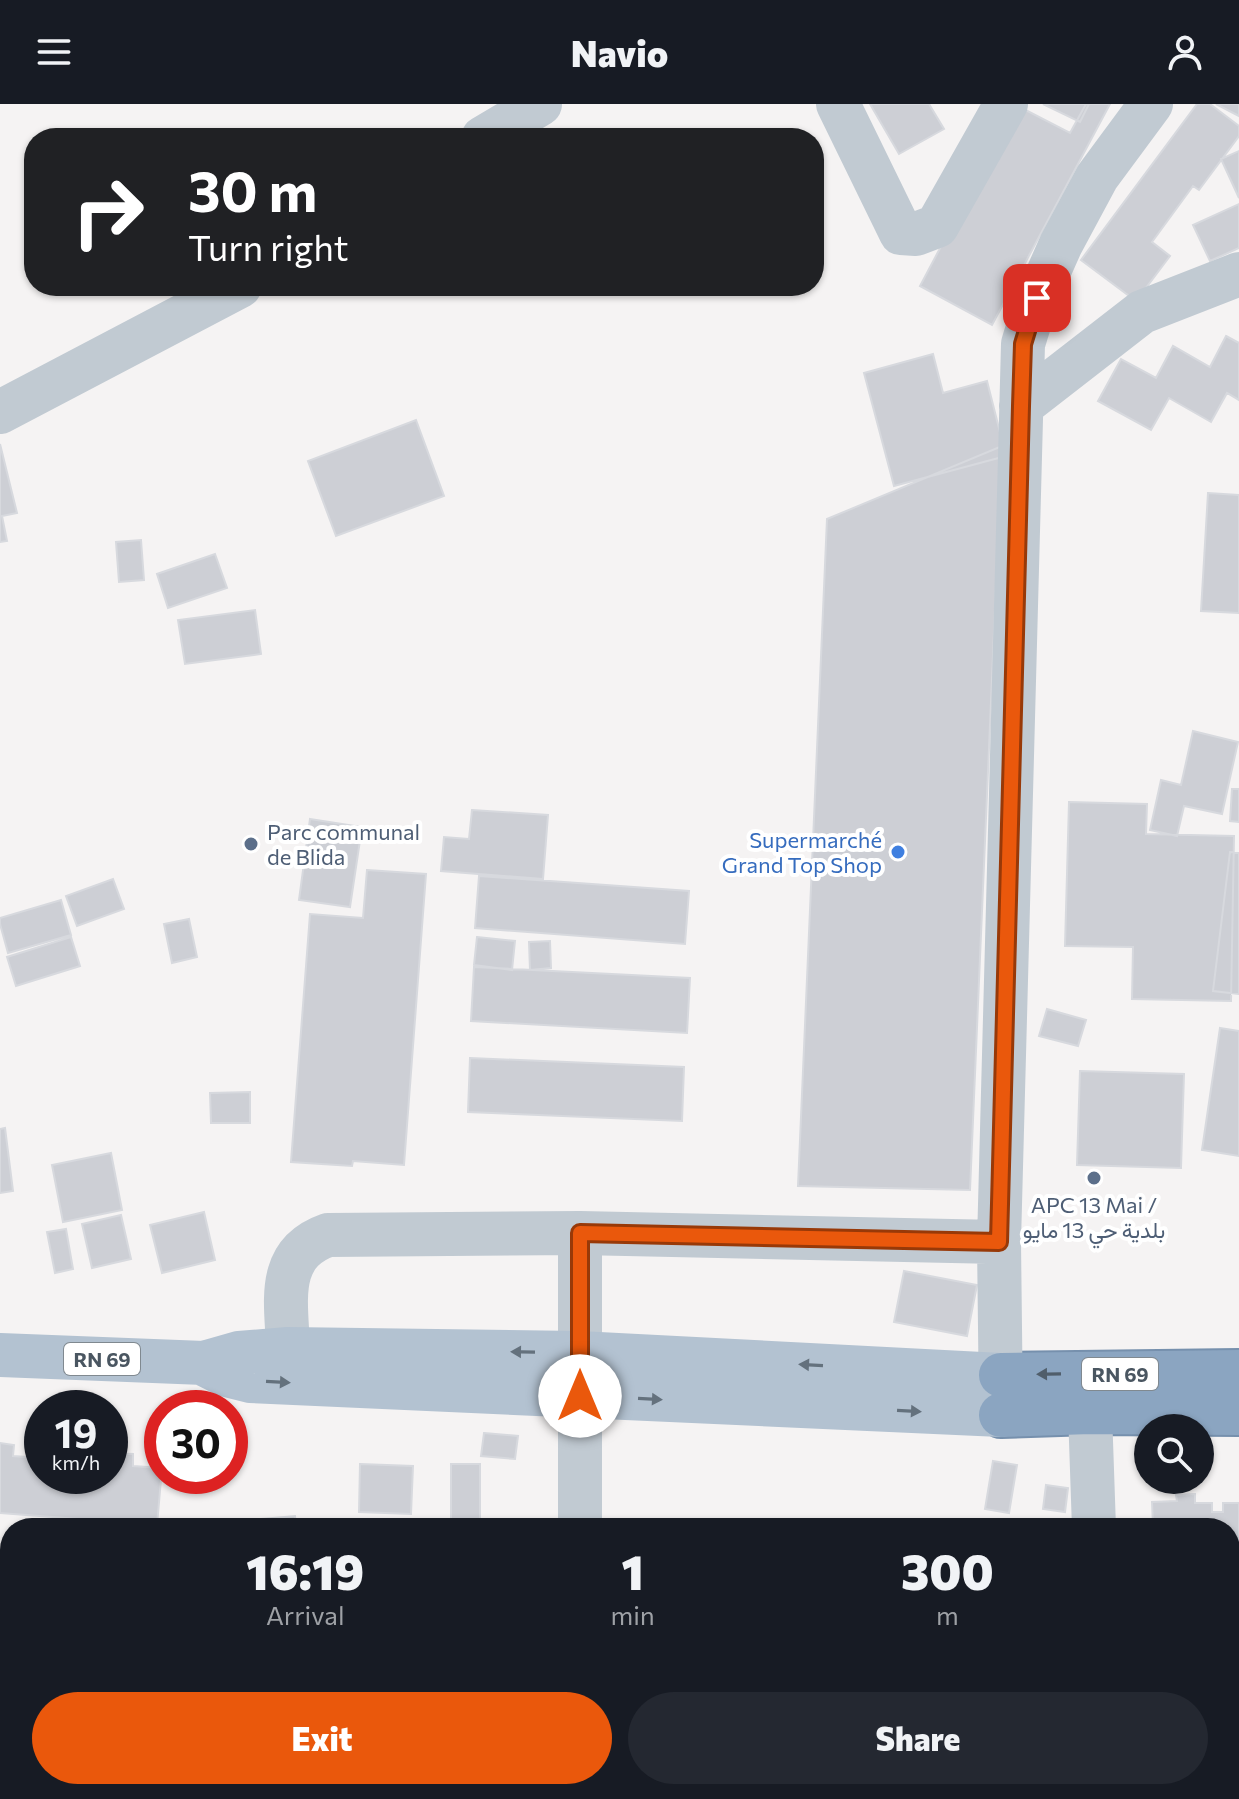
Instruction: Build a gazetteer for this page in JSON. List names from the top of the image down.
{
  "streets": {
    "highway": ["RN 69"]
  },
  "places": ["Parc communal de Blida", "Supermarché Grand Top Shop", "APC 13 Mai / بلدية حي 13 مايو"],
  "page": {
    "header": "Navio",
    "turn": ["30 m", "Turn right"],
    "speed": "19 km/h",
    "limit": "30",
    "eta": [
      "16:19",
      "Arrival",
      "1",
      "min",
      "300",
      "m"
    ],
    "buttons": ["Exit", "Share"]
  }
}
